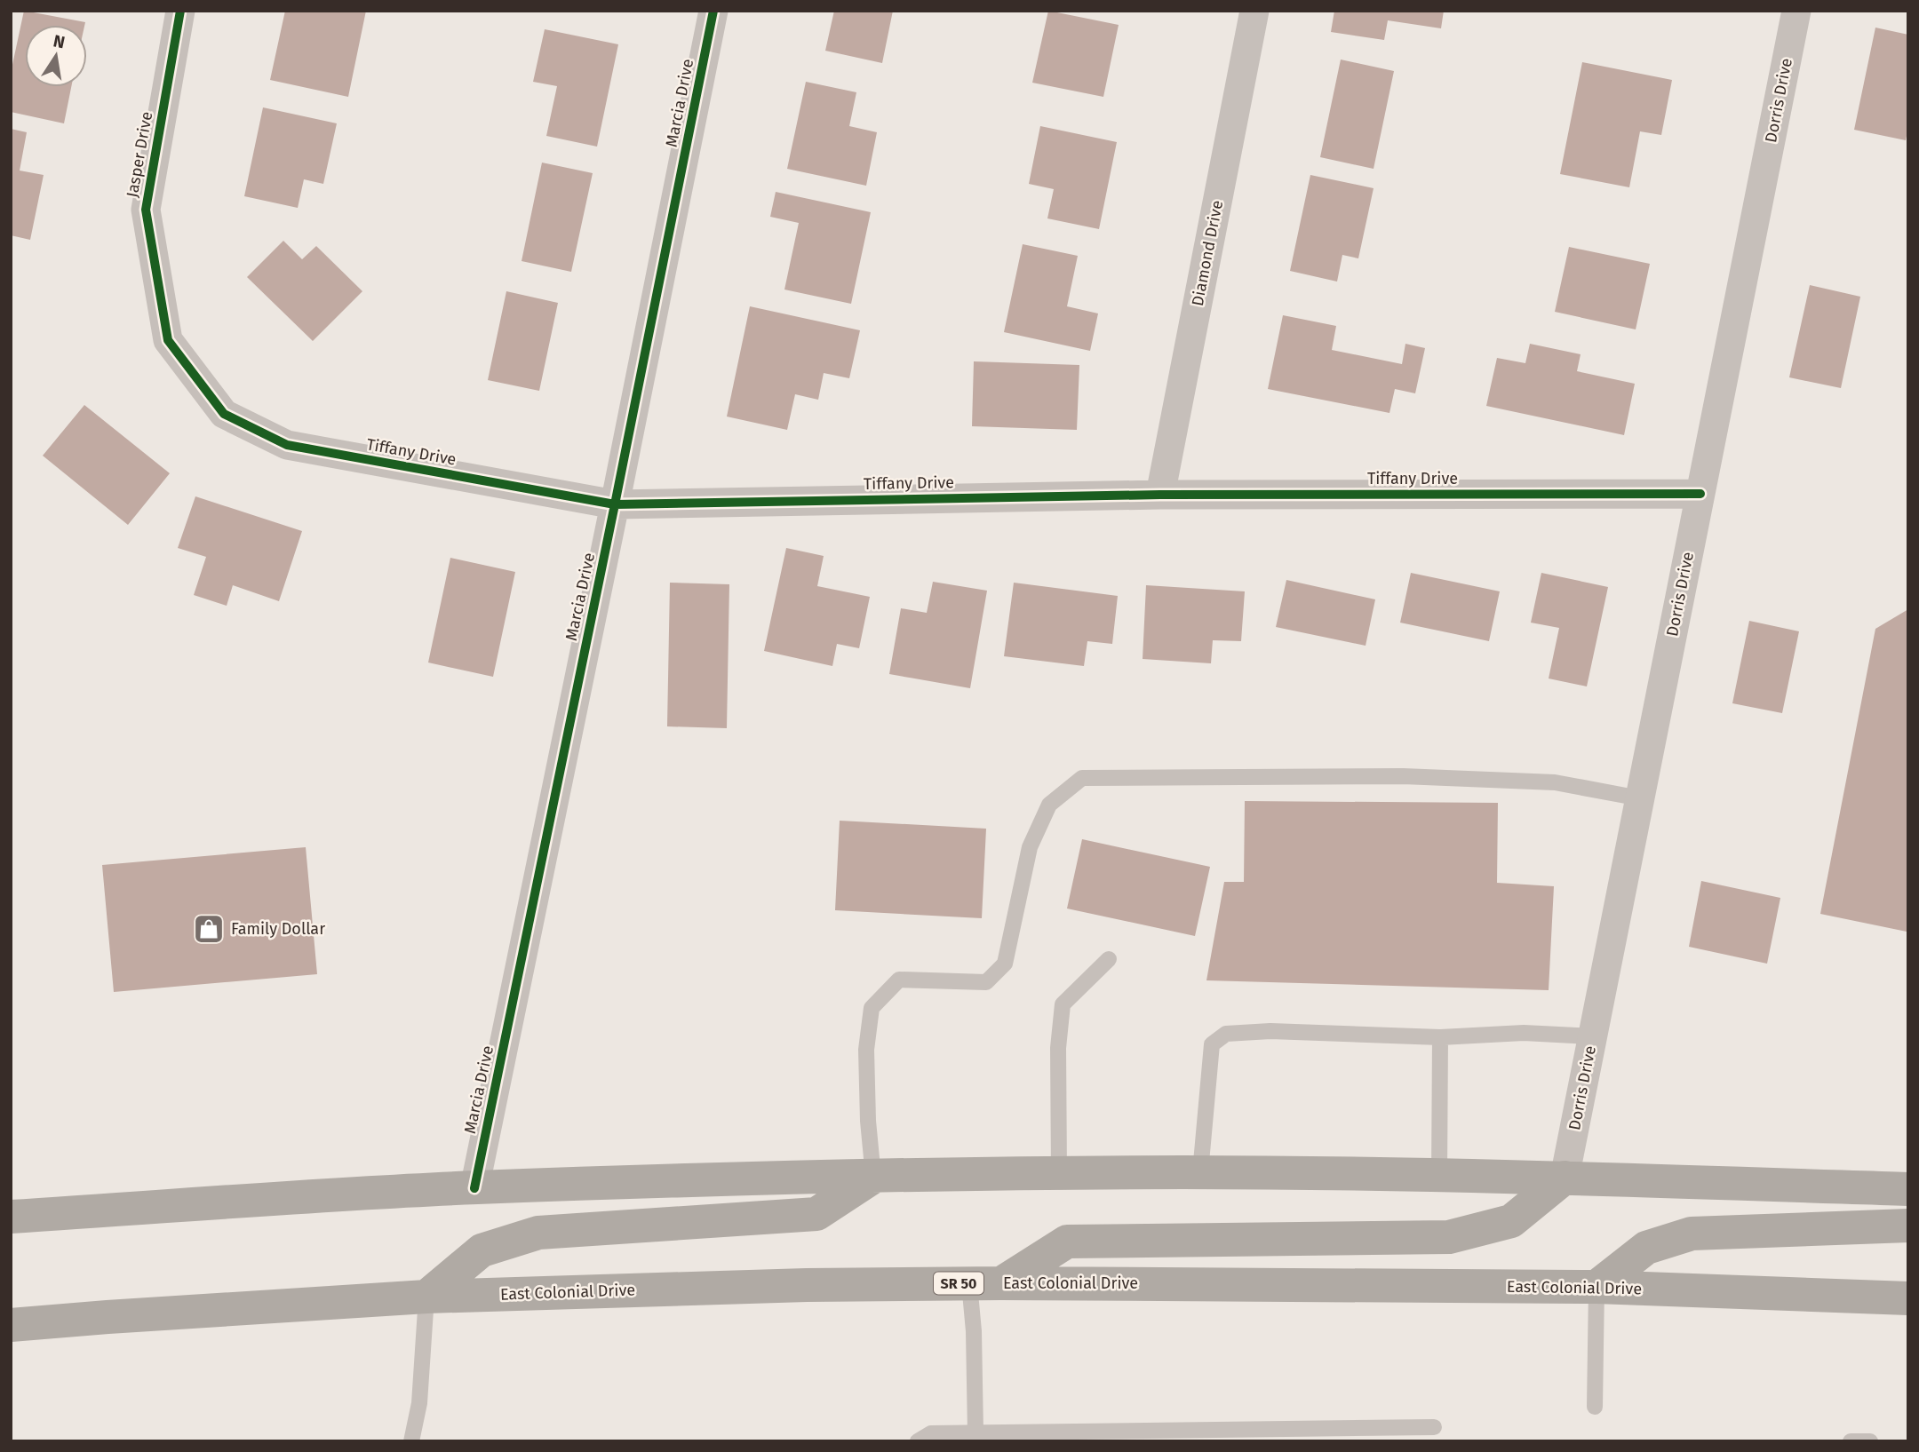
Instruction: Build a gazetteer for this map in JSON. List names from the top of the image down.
{
  "streets": {
    "highway": ["SR 50", "East Colonial Drive"],
    "street": [
      "Dorris Drive",
      "Marcia Drive",
      "Jasper Drive",
      "Diamond Drive",
      "Tiffany Drive"
    ]
  },
  "crossings": [
    ["Dorris Drive", "Tiffany Drive"],
    ["Marcia Drive", "Tiffany Drive"],
    ["Jasper Drive", "Tiffany Drive"],
    ["Diamond Drive", "Tiffany Drive"]
  ],
  "places": {
    "shop": ["Family Dollar"]
  },
  "north": "top"
}
